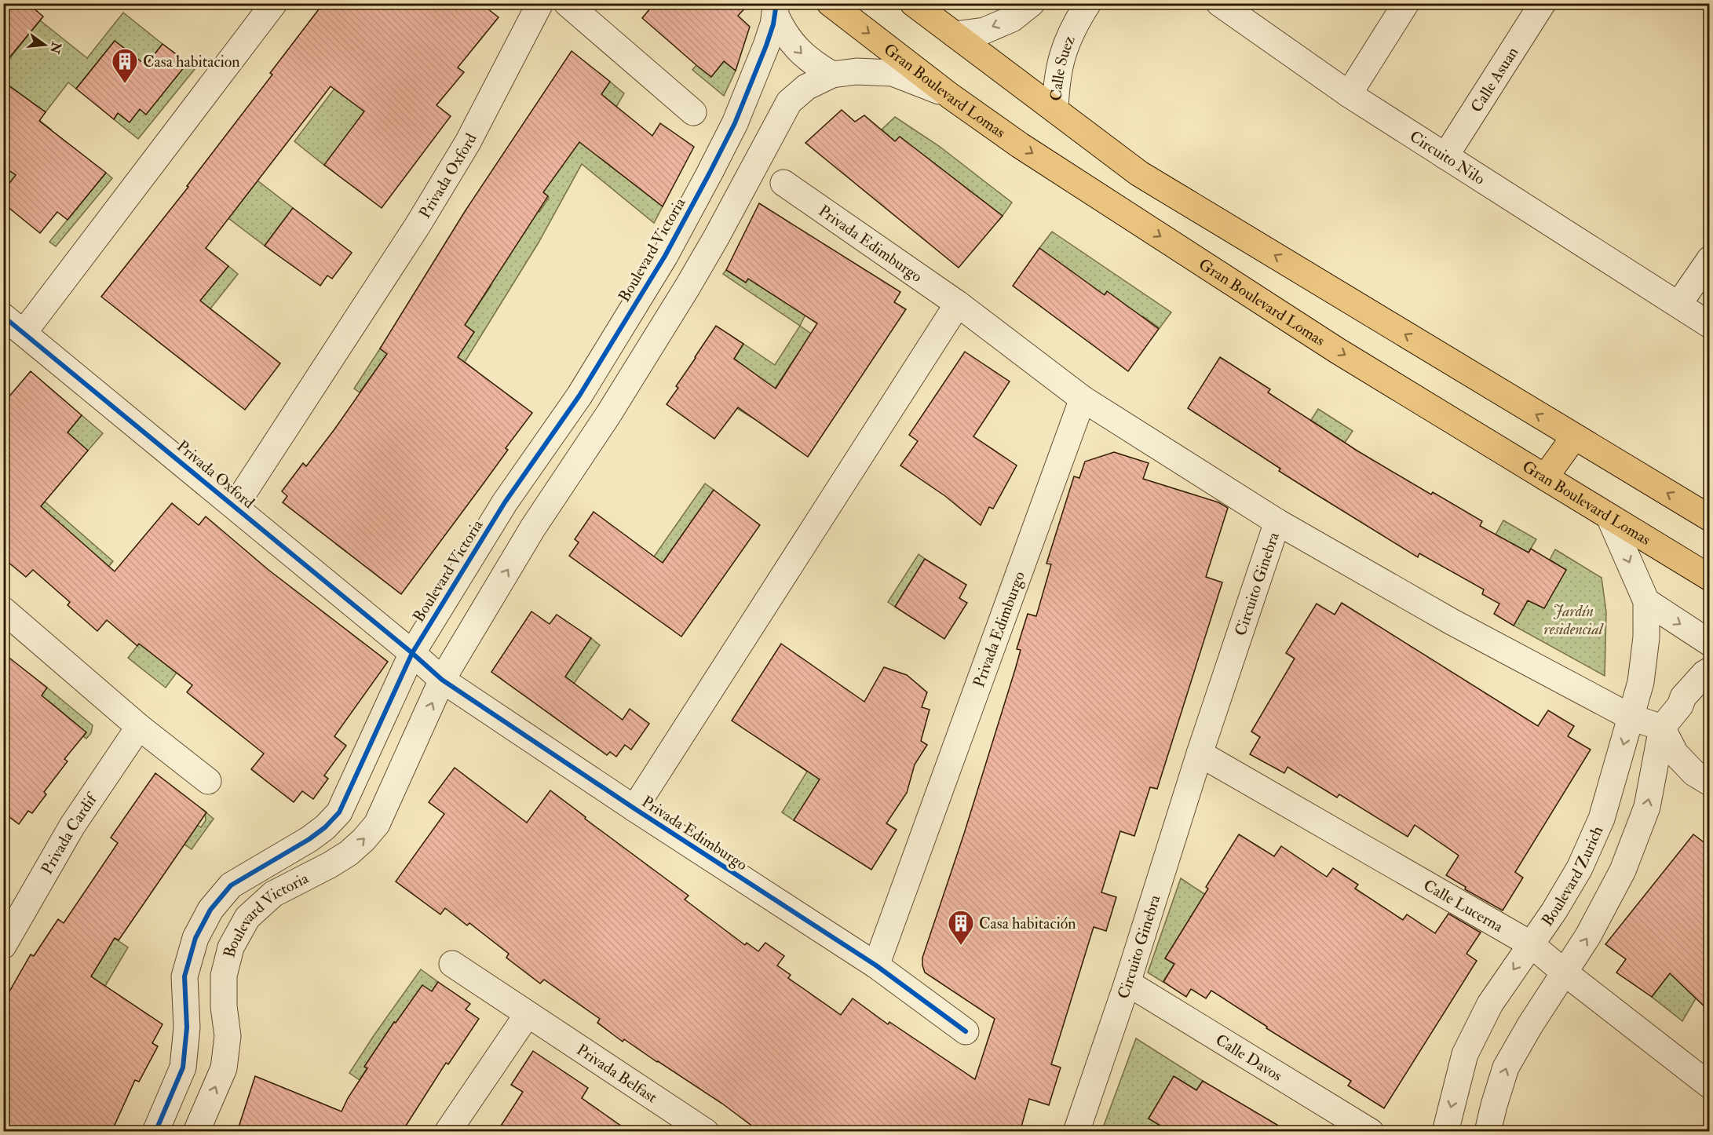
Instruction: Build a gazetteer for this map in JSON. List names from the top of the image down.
{
  "streets": {
    "main road": ["Gran Boulevard Lomas"],
    "street": [
      "Calle Suez",
      "Calle Asuan",
      "Circuito Nilo",
      "Privada Oxford",
      "Privada Edimburgo",
      "Boulevard Victoria",
      "Circuito Ginebra",
      "Privada Cardif",
      "Boulevard Zurich",
      "Calle Lucerna",
      "Calle Davos",
      "Privada Belfast"
    ]
  },
  "crossings": [
    ["Calle Asuan", "Circuito Nilo"],
    ["Gran Boulevard Lomas", "Boulevard Victoria"],
    ["Gran Boulevard Lomas", "Boulevard Zurich"],
    ["Privada Oxford", "Privada Edimburgo"],
    ["Privada Oxford", "Boulevard Victoria"],
    ["Privada Edimburgo", "Boulevard Victoria"],
    ["Privada Edimburgo", "Circuito Ginebra"],
    ["Circuito Ginebra", "Boulevard Zurich"],
    ["Circuito Ginebra", "Calle Lucerna"],
    ["Circuito Ginebra", "Calle Davos"],
    ["Boulevard Zurich", "Calle Lucerna"]
  ],
  "parks": ["Jardín residencial"],
  "places": {
    "building": ["Casa habitacion", "Casa habitación"]
  },
  "north": "right"
}
